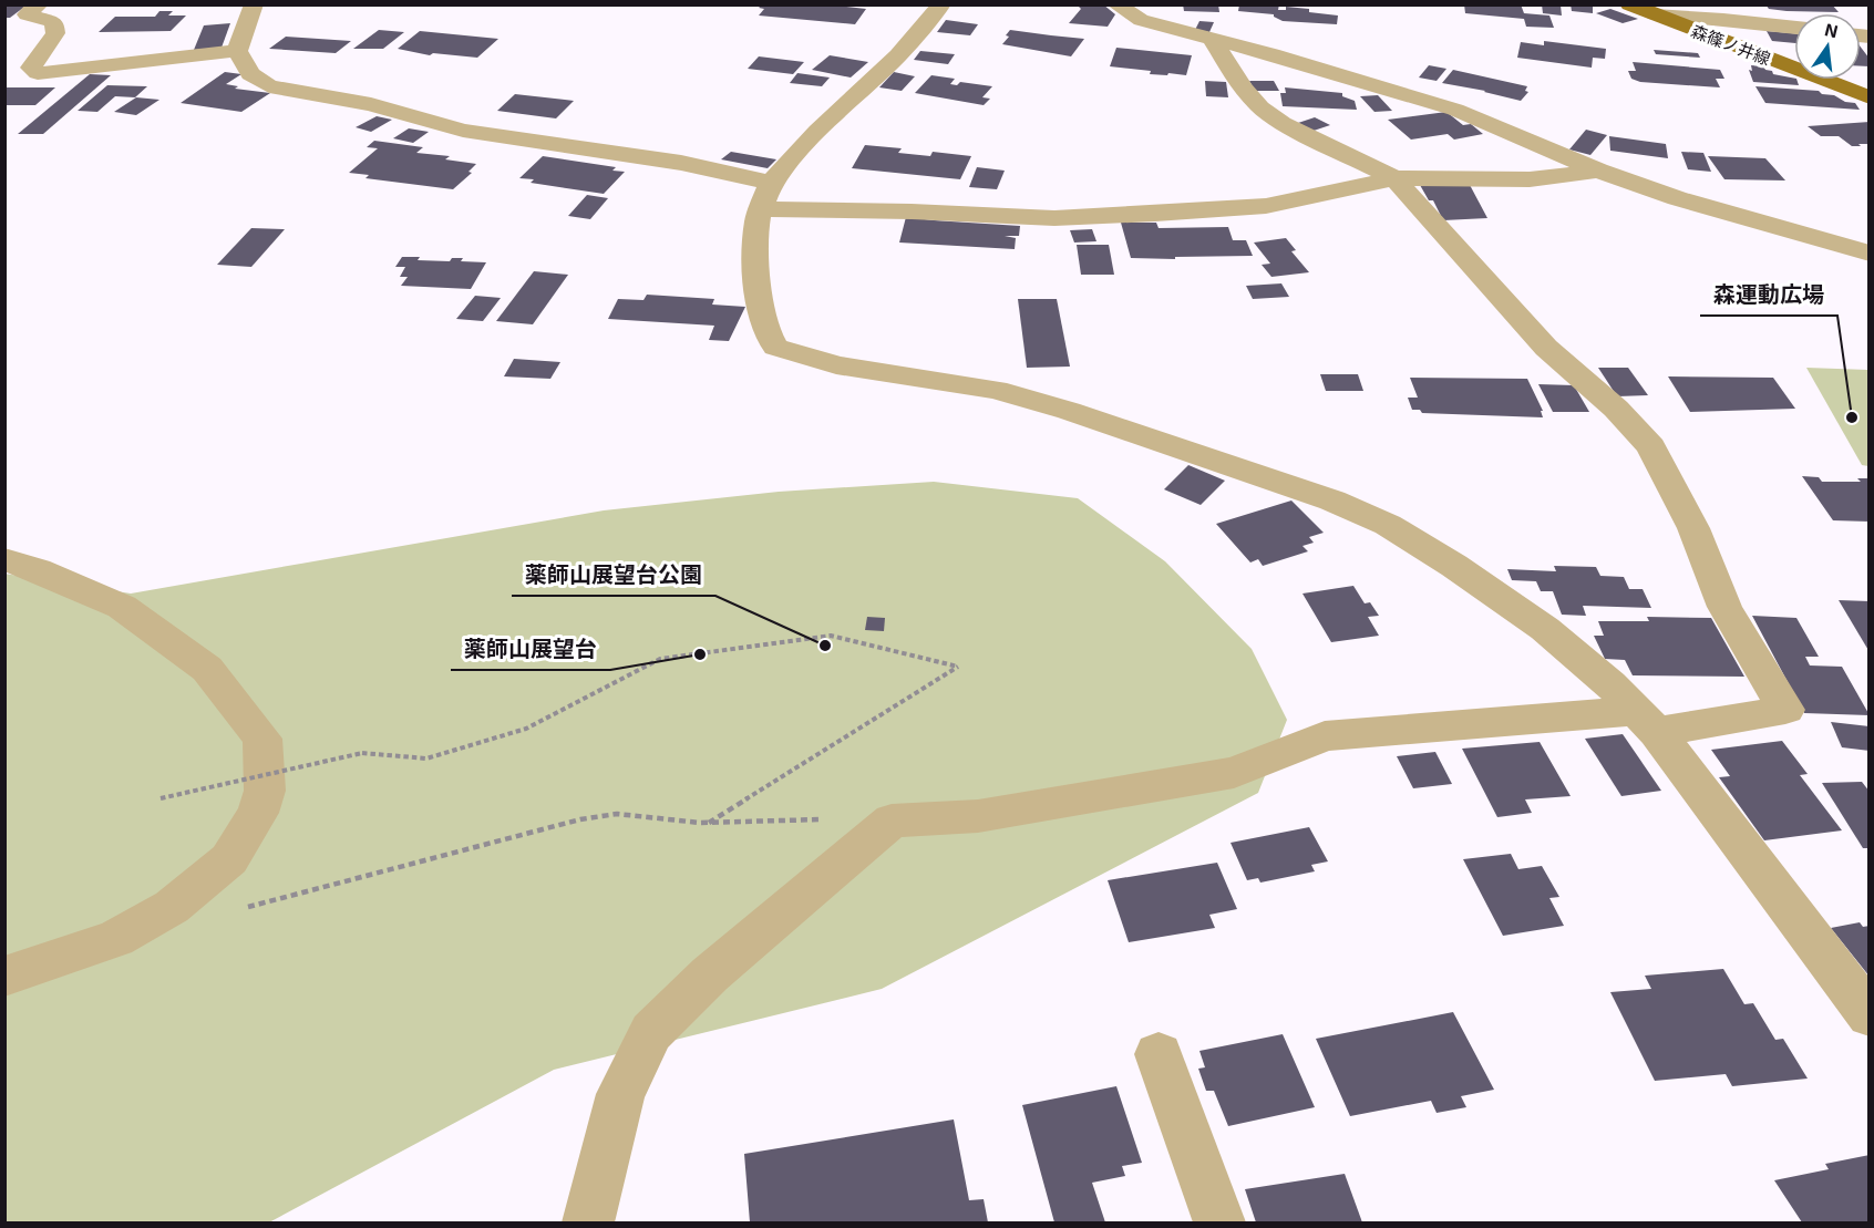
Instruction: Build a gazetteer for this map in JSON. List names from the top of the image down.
{
  "streets": {
    "main road": ["森篠ノ井線"]
  },
  "places": ["森運動広場", "薬師山展望台公園", "薬師山展望台"],
  "north": "top"
}
